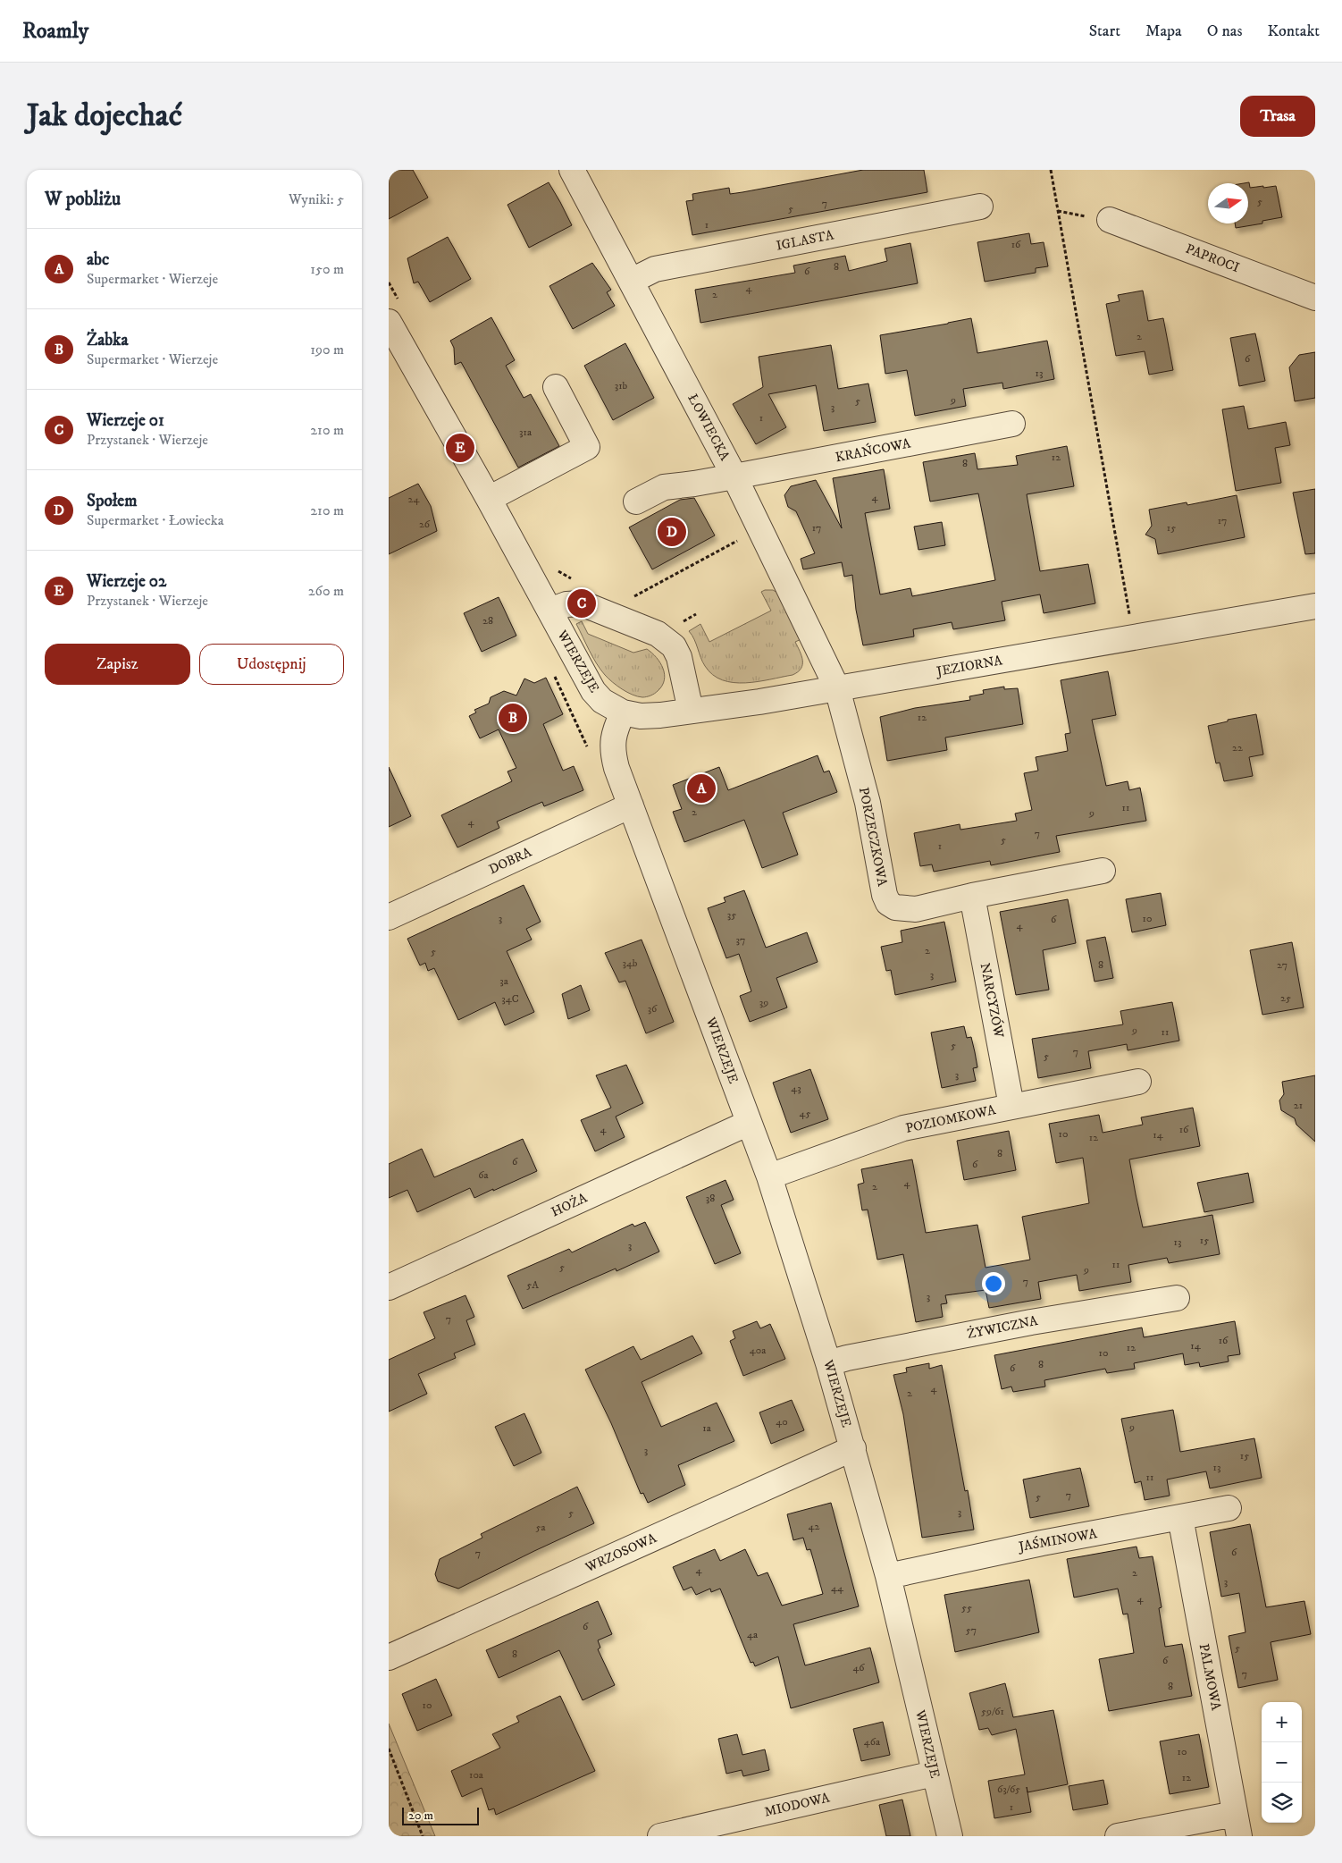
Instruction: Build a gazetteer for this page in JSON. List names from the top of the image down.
{
  "streets": {
    "street": [
      "IGLASTA",
      "PAPROCI",
      "ŁOWIECKA",
      "KRAŃCOWA",
      "WIERZEJE",
      "JEZIORNA",
      "PORZECZKOWA",
      "DOBRA",
      "NARCYZÓW",
      "POZIOMKOWA",
      "HOŻA",
      "ŻYWICZNA",
      "JAŚMINOWA",
      "WRZOSOWA",
      "PALMOWA",
      "MIODOWA"
    ]
  },
  "crossings": [
    ["IGLASTA", "ŁOWIECKA"],
    ["ŁOWIECKA", "KRAŃCOWA"],
    ["ŁOWIECKA", "JEZIORNA"],
    ["ŁOWIECKA", "PORZECZKOWA"],
    ["WIERZEJE", "JEZIORNA"],
    ["WIERZEJE", "DOBRA"],
    ["WIERZEJE", "POZIOMKOWA"],
    ["WIERZEJE", "HOŻA"],
    ["WIERZEJE", "ŻYWICZNA"],
    ["WIERZEJE", "JAŚMINOWA"],
    ["WIERZEJE", "WRZOSOWA"],
    ["WIERZEJE", "MIODOWA"],
    ["JEZIORNA", "PORZECZKOWA"],
    ["PORZECZKOWA", "NARCYZÓW"],
    ["NARCYZÓW", "POZIOMKOWA"],
    ["JAŚMINOWA", "PALMOWA"]
  ],
  "house_numbers": [
    "5",
    "7",
    "5",
    "1",
    "16",
    "8",
    "6",
    "4",
    "2",
    "2",
    "6",
    "13",
    "31b",
    "9",
    "5",
    "3",
    "1",
    "31a",
    "12",
    "8",
    "4",
    "24",
    "17",
    "26",
    "17",
    "15",
    "28",
    "12",
    "22",
    "11",
    "2",
    "9",
    "4",
    "7",
    "5",
    "1",
    "35",
    "3",
    "10",
    "6",
    "4",
    "37",
    "2",
    "5",
    "34b",
    "8",
    "27",
    "3",
    "3a",
    "25",
    "34C",
    "39",
    "36",
    "9",
    "11",
    "5",
    "7",
    "5",
    "3",
    "43",
    "21",
    "45",
    "4",
    "16",
    "10",
    "14",
    "12",
    "8",
    "6",
    "6",
    "6a",
    "4",
    "2",
    "38",
    "15",
    "13",
    "3",
    "11",
    "5",
    "9",
    "7",
    "5A",
    "3",
    "7",
    "16",
    "14",
    "12",
    "40a",
    "10",
    "8",
    "6",
    "4",
    "2",
    "40",
    "9",
    "1a",
    "3",
    "15",
    "13",
    "11",
    "7",
    "5",
    "3",
    "5",
    "42",
    "5a",
    "6",
    "7",
    "4",
    "2",
    "3",
    "44",
    "4",
    "55",
    "6",
    "57",
    "4a",
    "5",
    "8",
    "6",
    "46",
    "7",
    "8",
    "10",
    "59/61",
    "46a",
    "10",
    "10a",
    "12",
    "63/65",
    "1"
  ],
  "scale_bar": "20 m",
  "north": "right",
  "page": {
    "header": "Roamly",
    "nav": [
      "Start",
      "Mapa",
      "O nas",
      "Kontakt"
    ],
    "buttons": [
      "Trasa",
      ["Zapisz", "Udostępnij"]
    ],
    "title": "Jak dojechać",
    "heading": ["W pobliżu", "Wyniki: 5"],
    "list": [
      {
        "mark": "A",
        "name": "abc",
        "note": "Supermarket · Wierzeje",
        "value": "150 m"
      },
      {
        "mark": "B",
        "name": "Żabka",
        "note": "Supermarket · Wierzeje",
        "value": "190 m"
      },
      {
        "mark": "C",
        "name": "Wierzeje 01",
        "note": "Przystanek · Wierzeje",
        "value": "210 m"
      },
      {
        "mark": "D",
        "name": "Społem",
        "note": "Supermarket · Łowiecka",
        "value": "210 m"
      },
      {
        "mark": "E",
        "name": "Wierzeje 02",
        "note": "Przystanek · Wierzeje",
        "value": "260 m"
      }
    ],
    "pins": [
      "E",
      "D",
      "C",
      "B",
      "A"
    ],
    "map_buttons": ["+", "−"],
    "scale": "20 m"
  }
}
